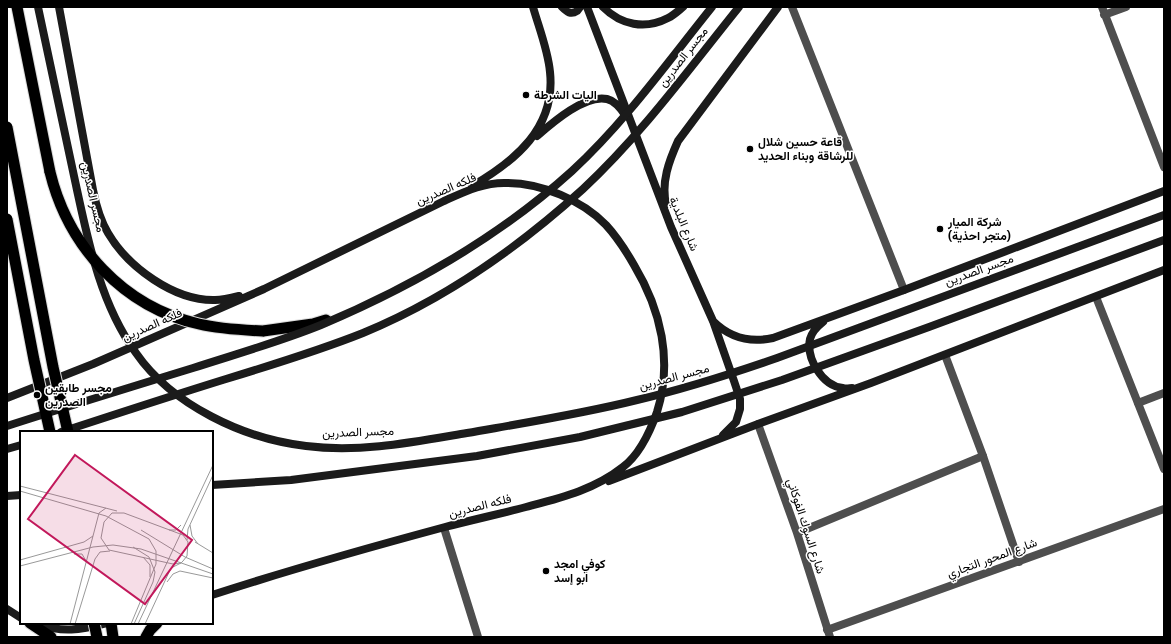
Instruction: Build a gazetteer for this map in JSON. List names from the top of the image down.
{
  "streets": {
    "main road": ["مجسر الصدرين", "فلكه الصدرين", "شارع البلدية"],
    "street": ["شارع السوك الفوكاني", "شارع المحور التجاري"]
  },
  "crossings": [
    ["شارع السوك الفوكاني", "شارع المحور التجاري"]
  ],
  "places": [
    "اليات الشرطة",
    "قاعة حسين شلال للرشاقة وبناء الحديد",
    "شركة الميار (متجر احذية)",
    "مجسر طابقين الصدرين",
    "كوفي امجد ابو إسد"
  ]
}
